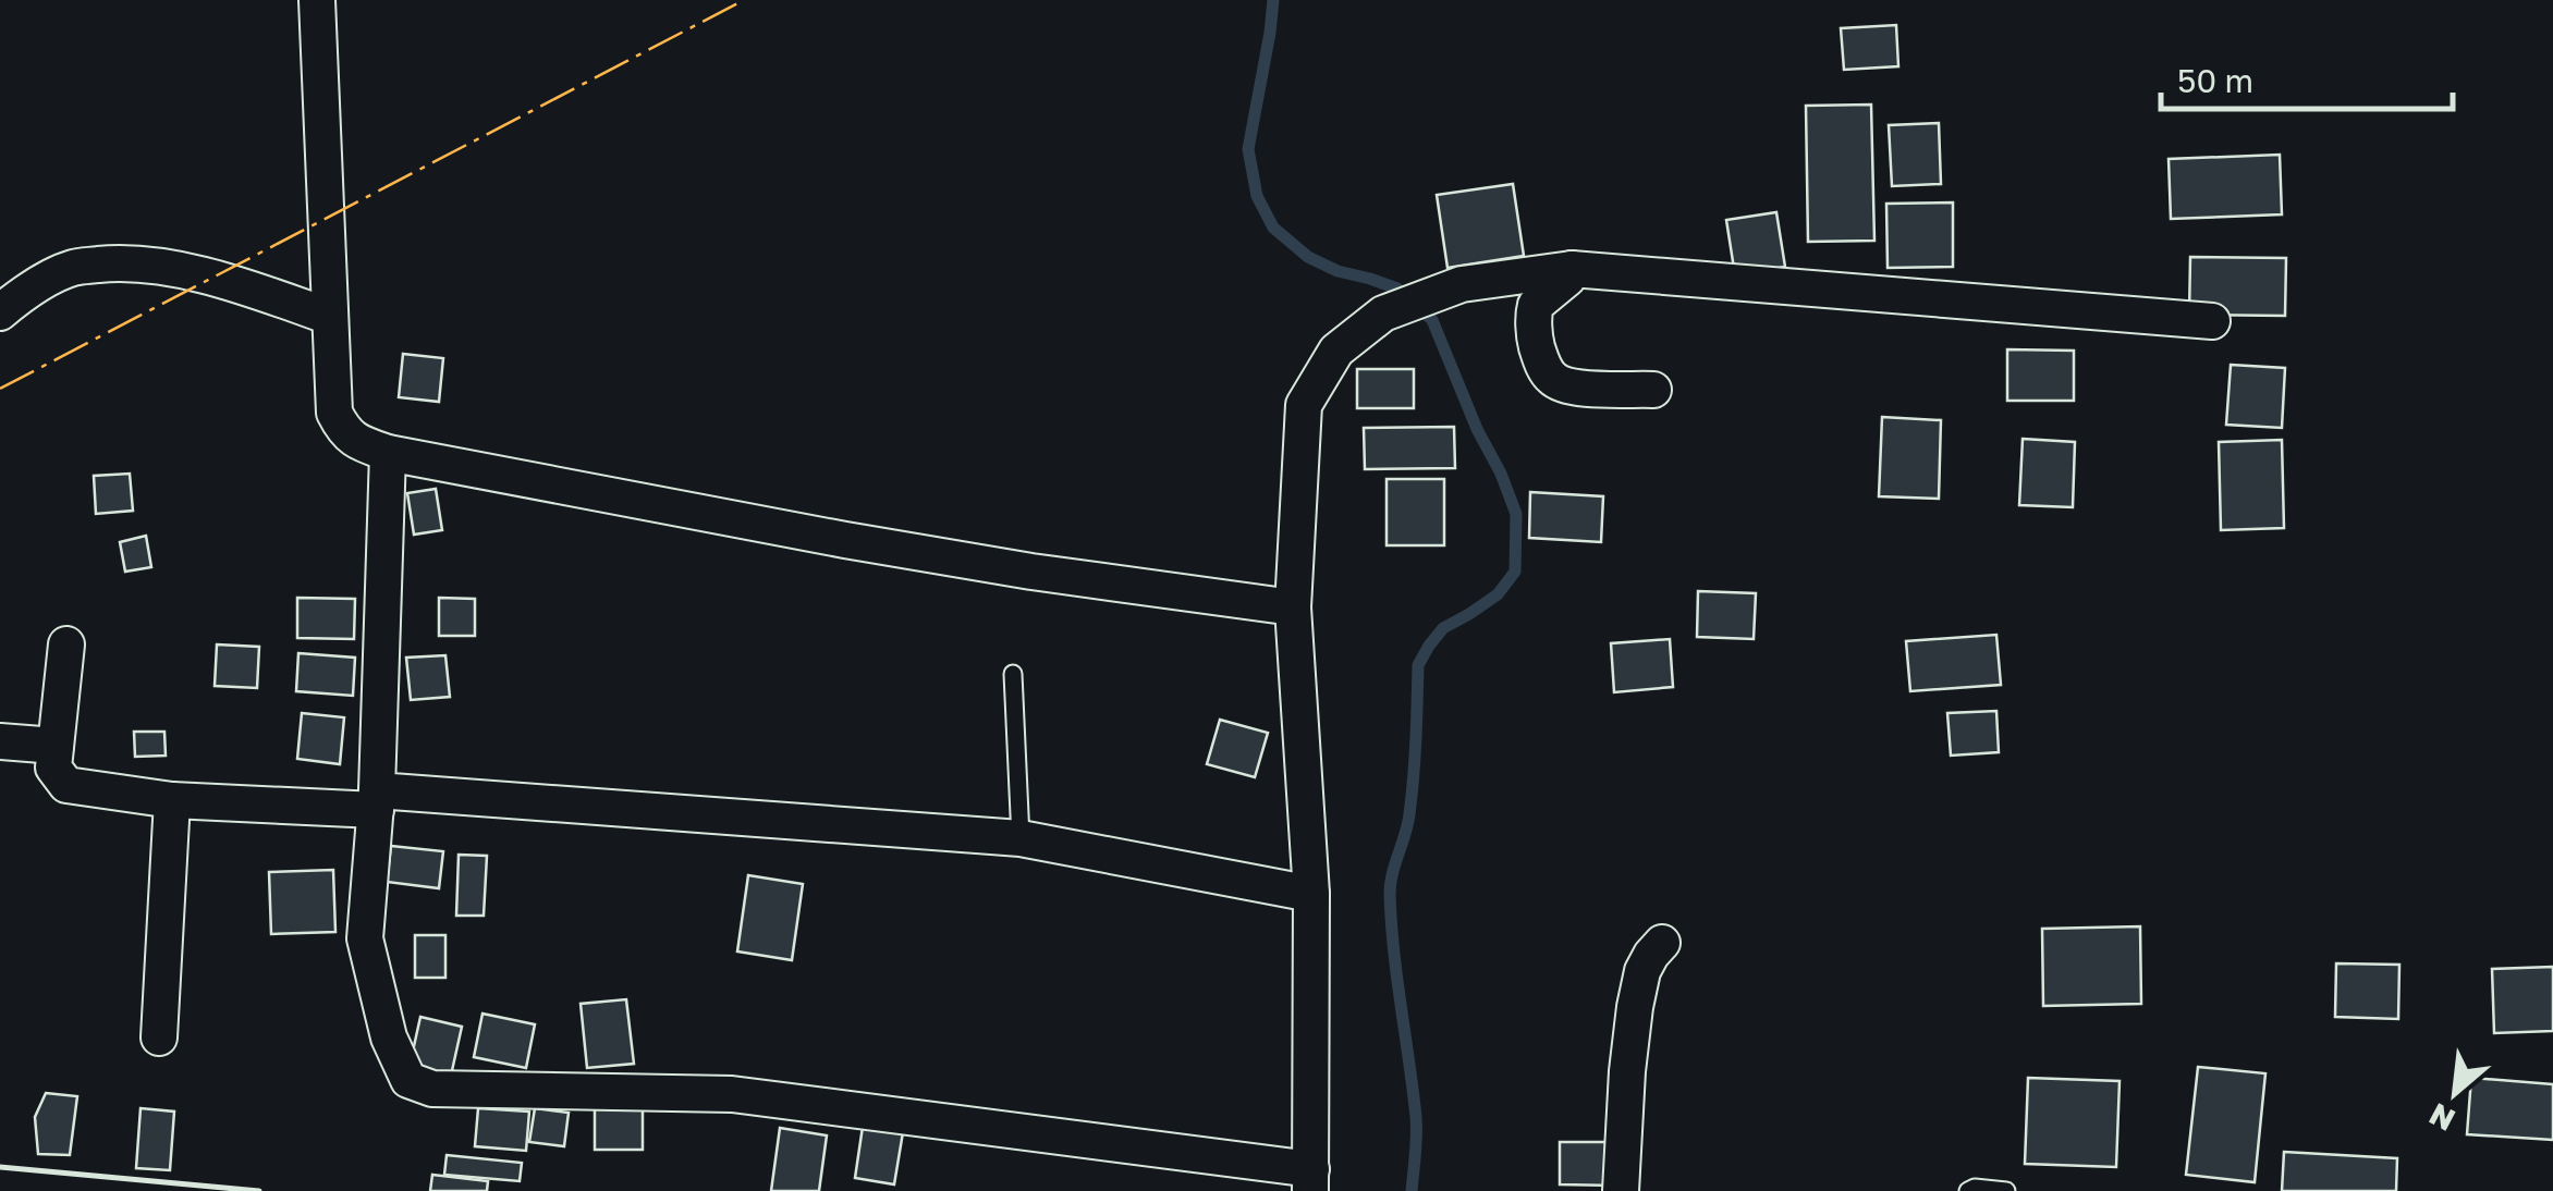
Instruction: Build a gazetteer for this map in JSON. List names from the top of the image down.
{
  "scale_bar": "50 m",
  "north": "bottom left"
}
